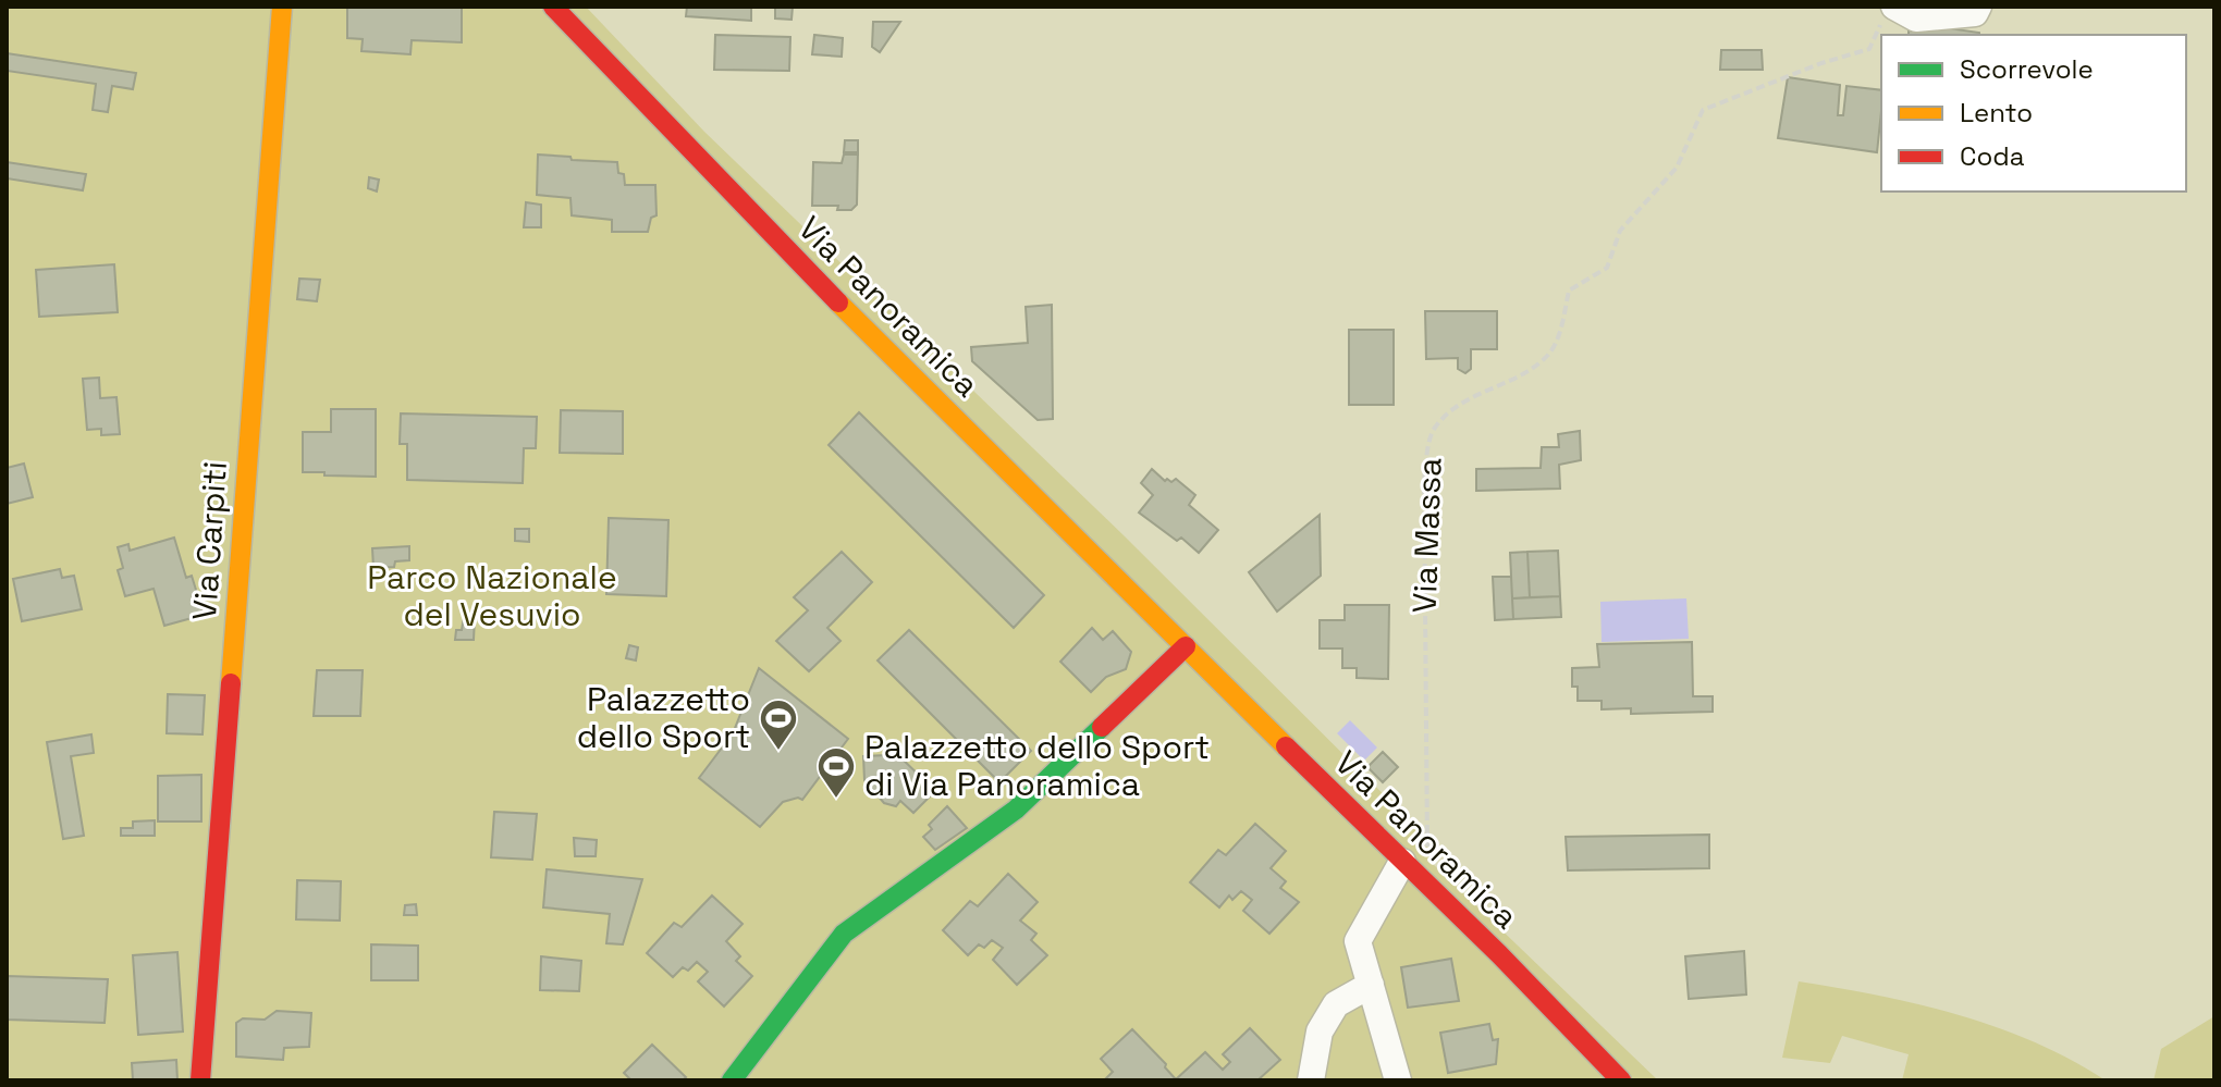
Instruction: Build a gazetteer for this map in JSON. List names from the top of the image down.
{
  "streets": {
    "street": ["Via Panoramica", "Via Carpiti"],
    "path": ["Via Massa"]
  },
  "crossings": [
    ["Via Panoramica", "Via Massa"]
  ],
  "parks": ["Parco Nazionale del Vesuvio"],
  "places": {
    "sports": ["Palazzetto dello Sport", "Palazzetto dello Sport di Via Panoramica"]
  },
  "legend": ["Scorrevole", "Lento", "Coda"]
}
